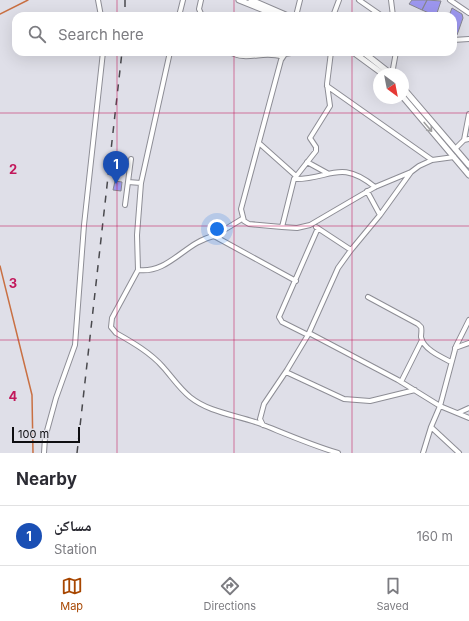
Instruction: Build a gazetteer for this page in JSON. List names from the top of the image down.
{
  "scale_bar": "100 m",
  "north": "bottom right",
  "page": {
    "search": "Search here",
    "pins": "1",
    "scale": "100 m",
    "heading": "Nearby",
    "list": [
      {
        "mark": "1",
        "name": "مساكن",
        "note": "Station",
        "value": "160 m"
      }
    ],
    "nav": ["Map", "Directions", "Saved"]
  },
  "grid": {
    "rows": ["2", "3", "4"]
  }
}
